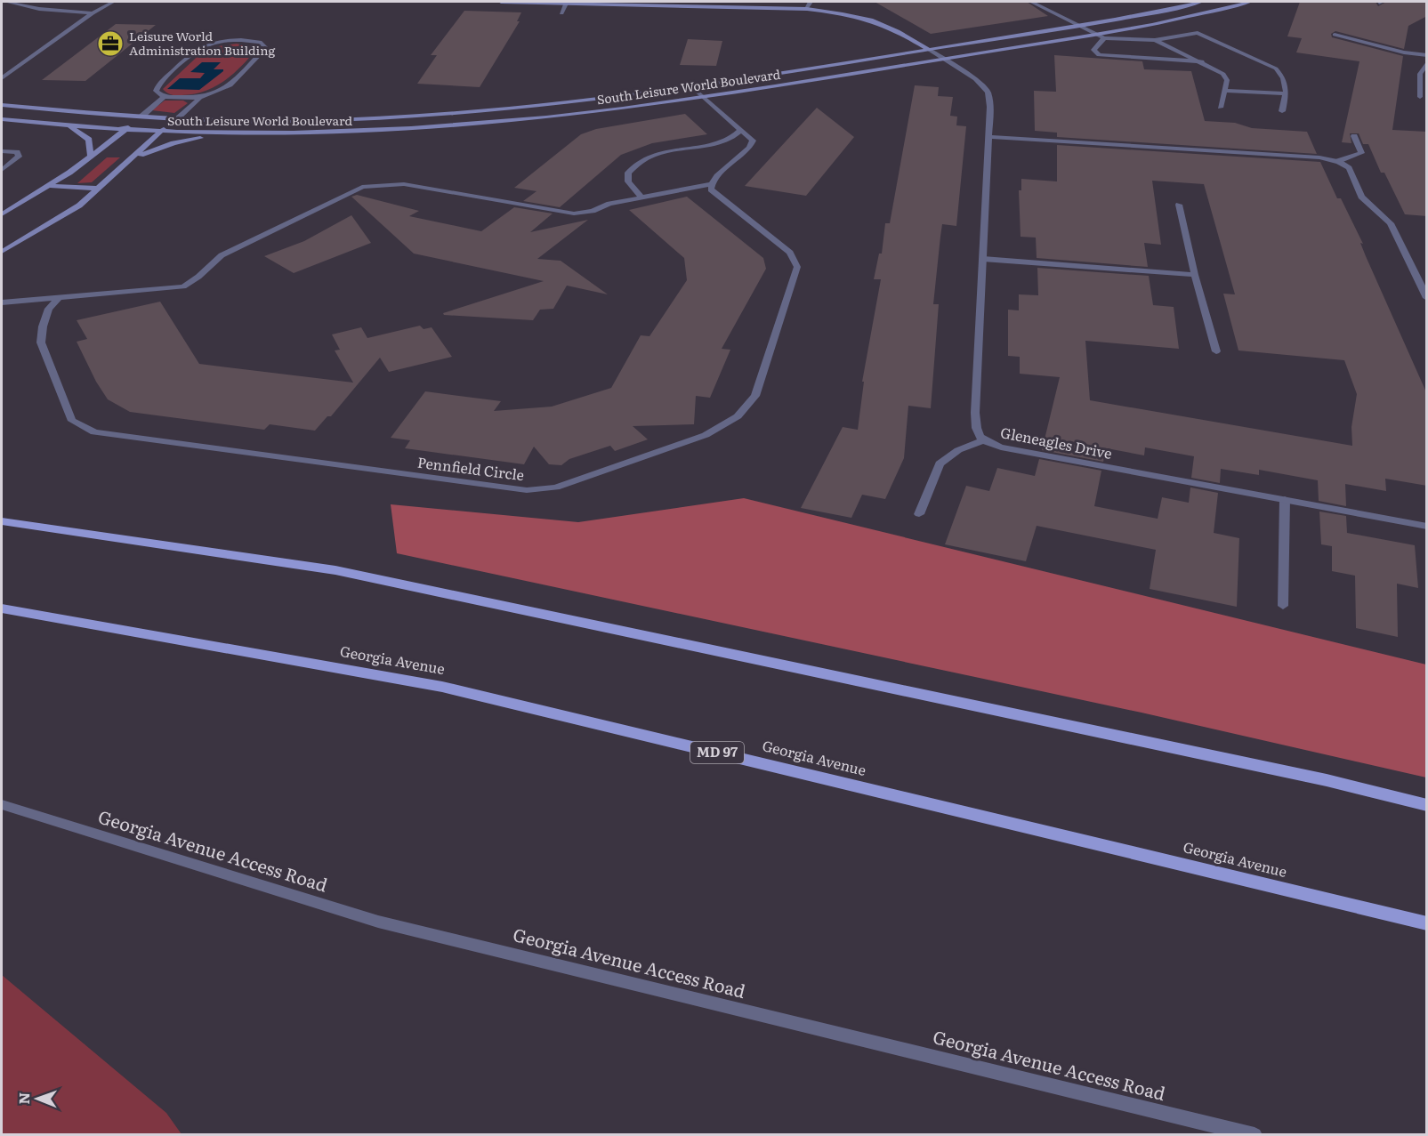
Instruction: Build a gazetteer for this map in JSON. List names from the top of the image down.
{
  "streets": {
    "main road": ["Georgia Avenue", "MD 97"],
    "street": [
      "South Leisure World Boulevard",
      "Gleneagles Drive",
      "Pennfield Circle",
      "Georgia Avenue Access Road"
    ]
  },
  "crossings": [
    ["South Leisure World Boulevard", "Gleneagles Drive"]
  ],
  "places": {
    "office": ["Leisure World Administration Building"]
  },
  "north": "left"
}
